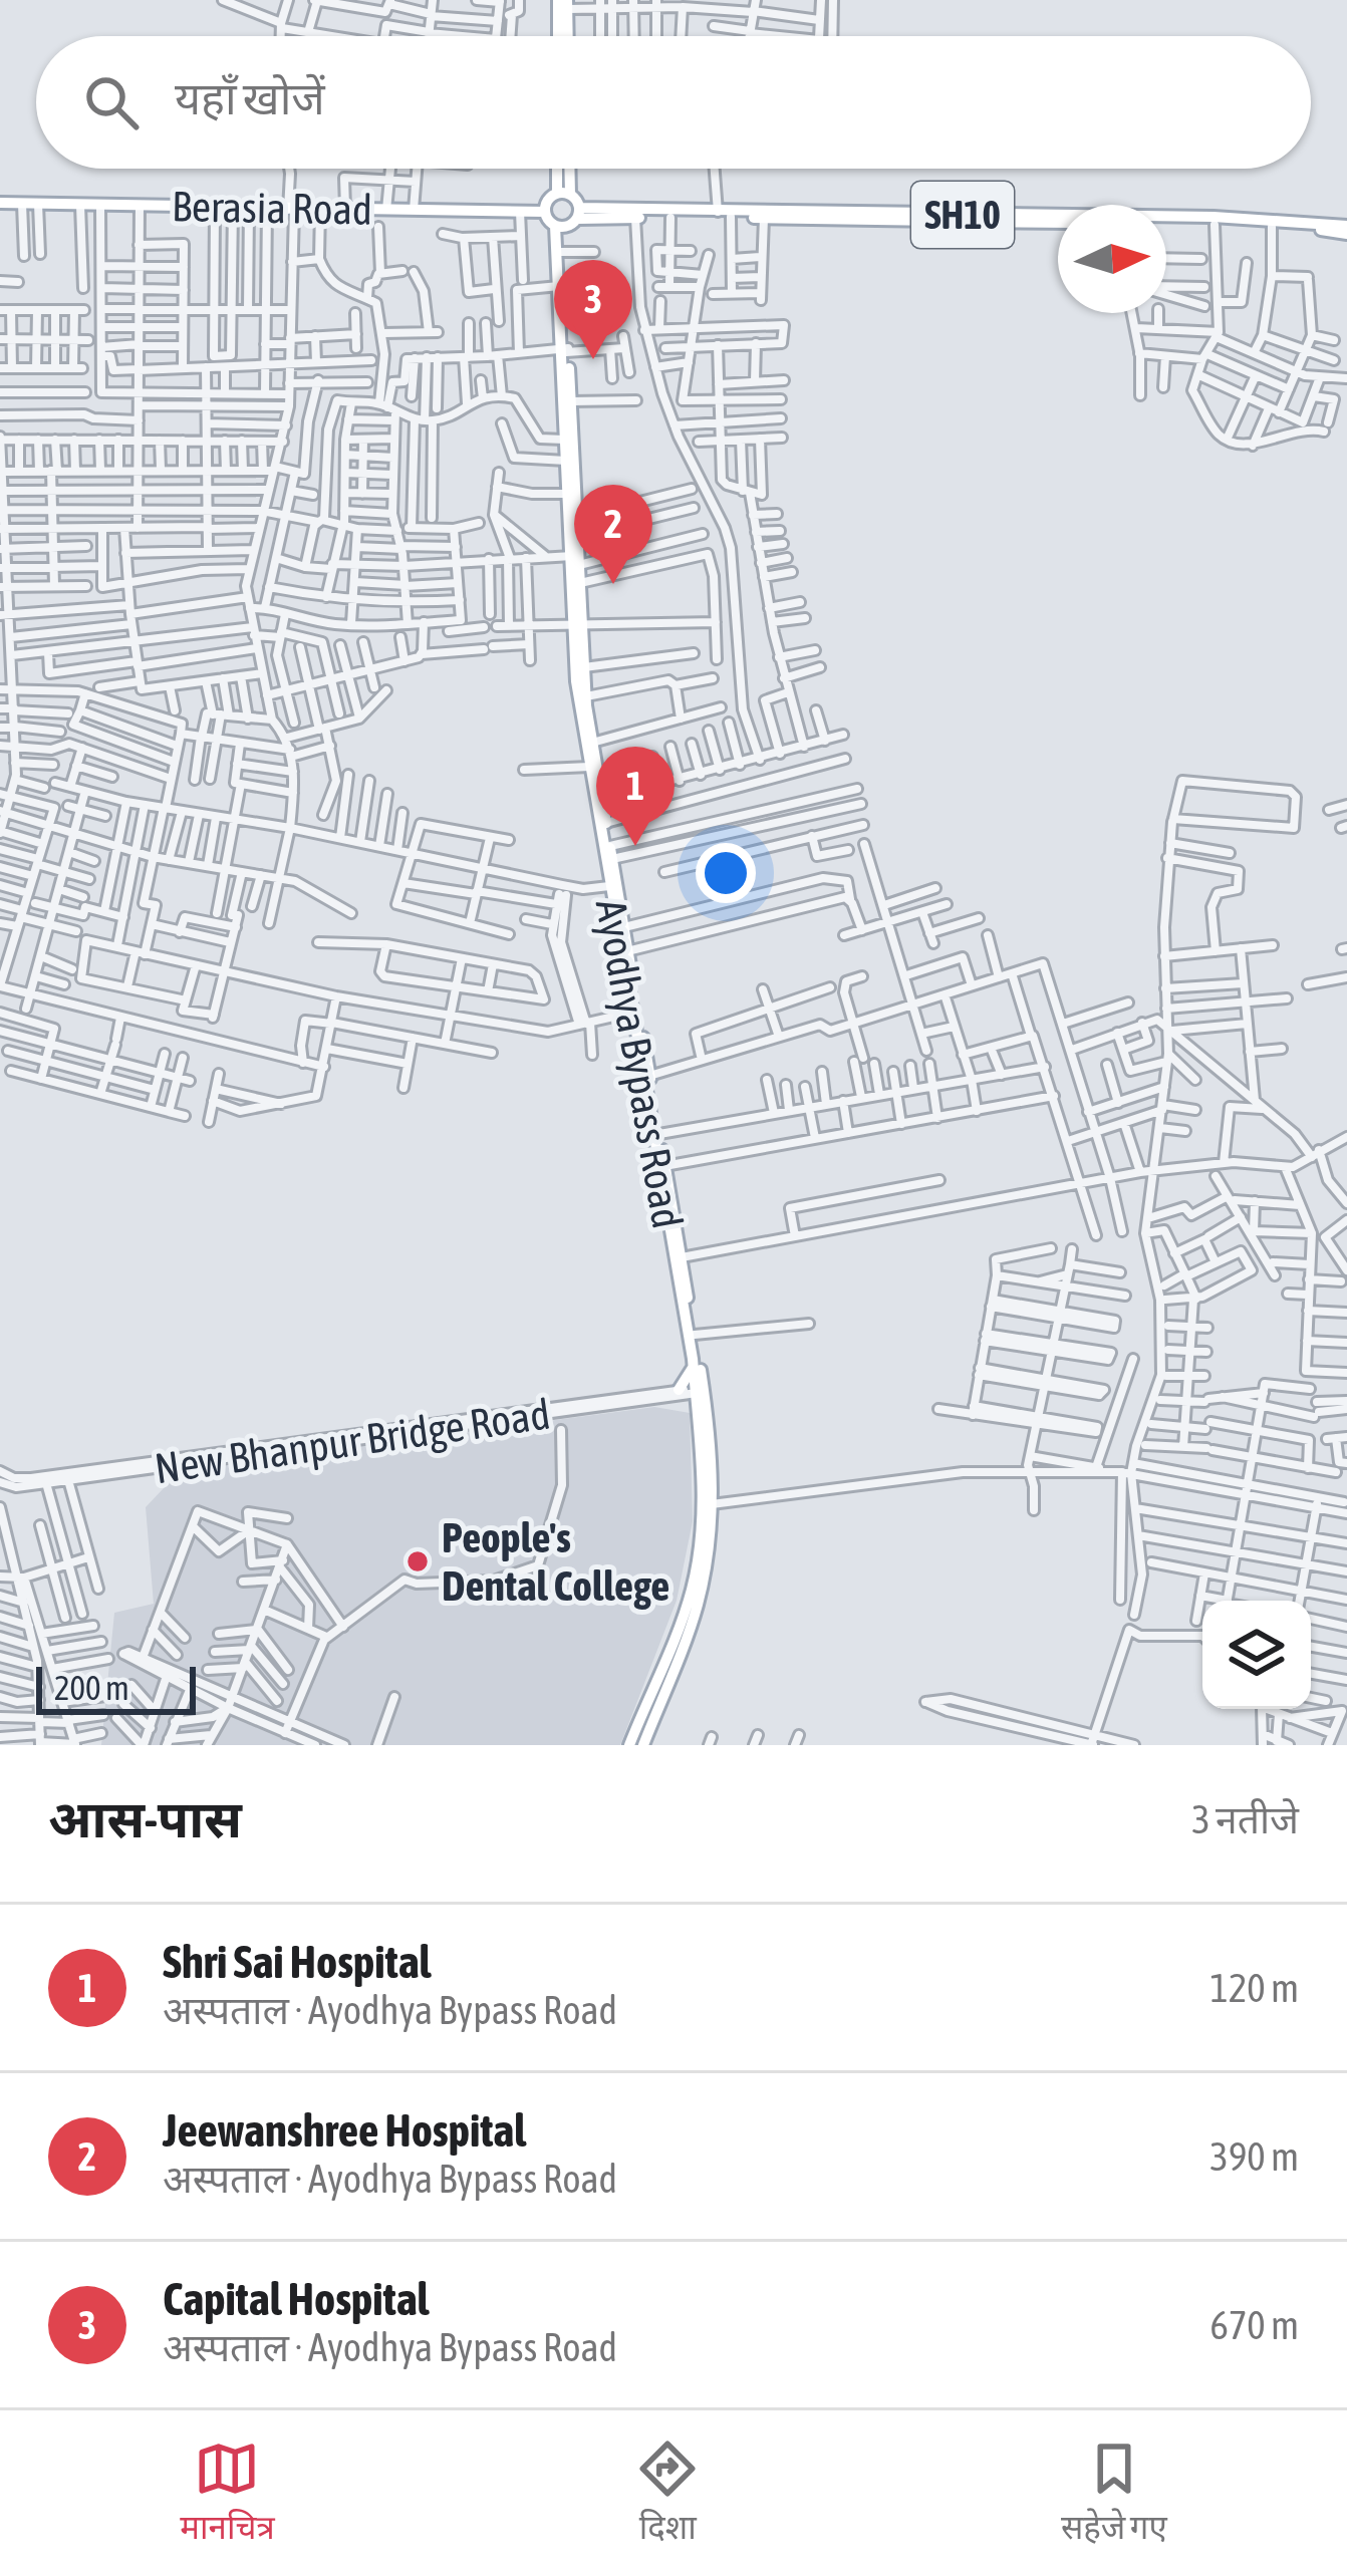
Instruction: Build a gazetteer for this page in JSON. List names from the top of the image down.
{
  "streets": {
    "main road": ["Berasia Road", "SH10", "Ayodhya Bypass Road"],
    "street": ["New Bhanpur Bridge Road"]
  },
  "crossings": [
    ["Ayodhya Bypass Road", "New Bhanpur Bridge Road"]
  ],
  "places": ["People's Dental College"],
  "scale_bar": "200 m",
  "north": "right",
  "page": {
    "search": "यहाँ खोजें",
    "pins": ["3", "2", "1"],
    "scale": "200 m",
    "heading": ["आस-पास", "3 नतीजे"],
    "list": [
      {
        "mark": "1",
        "name": "Shri Sai Hospital",
        "note": "अस्पताल · Ayodhya Bypass Road",
        "value": "120 m"
      },
      {
        "mark": "2",
        "name": "Jeewanshree Hospital",
        "note": "अस्पताल · Ayodhya Bypass Road",
        "value": "390 m"
      },
      {
        "mark": "3",
        "name": "Capital Hospital",
        "note": "अस्पताल · Ayodhya Bypass Road",
        "value": "670 m"
      }
    ],
    "nav": ["मानचित्र", "दिशा", "सहेजे गए"]
  }
}
